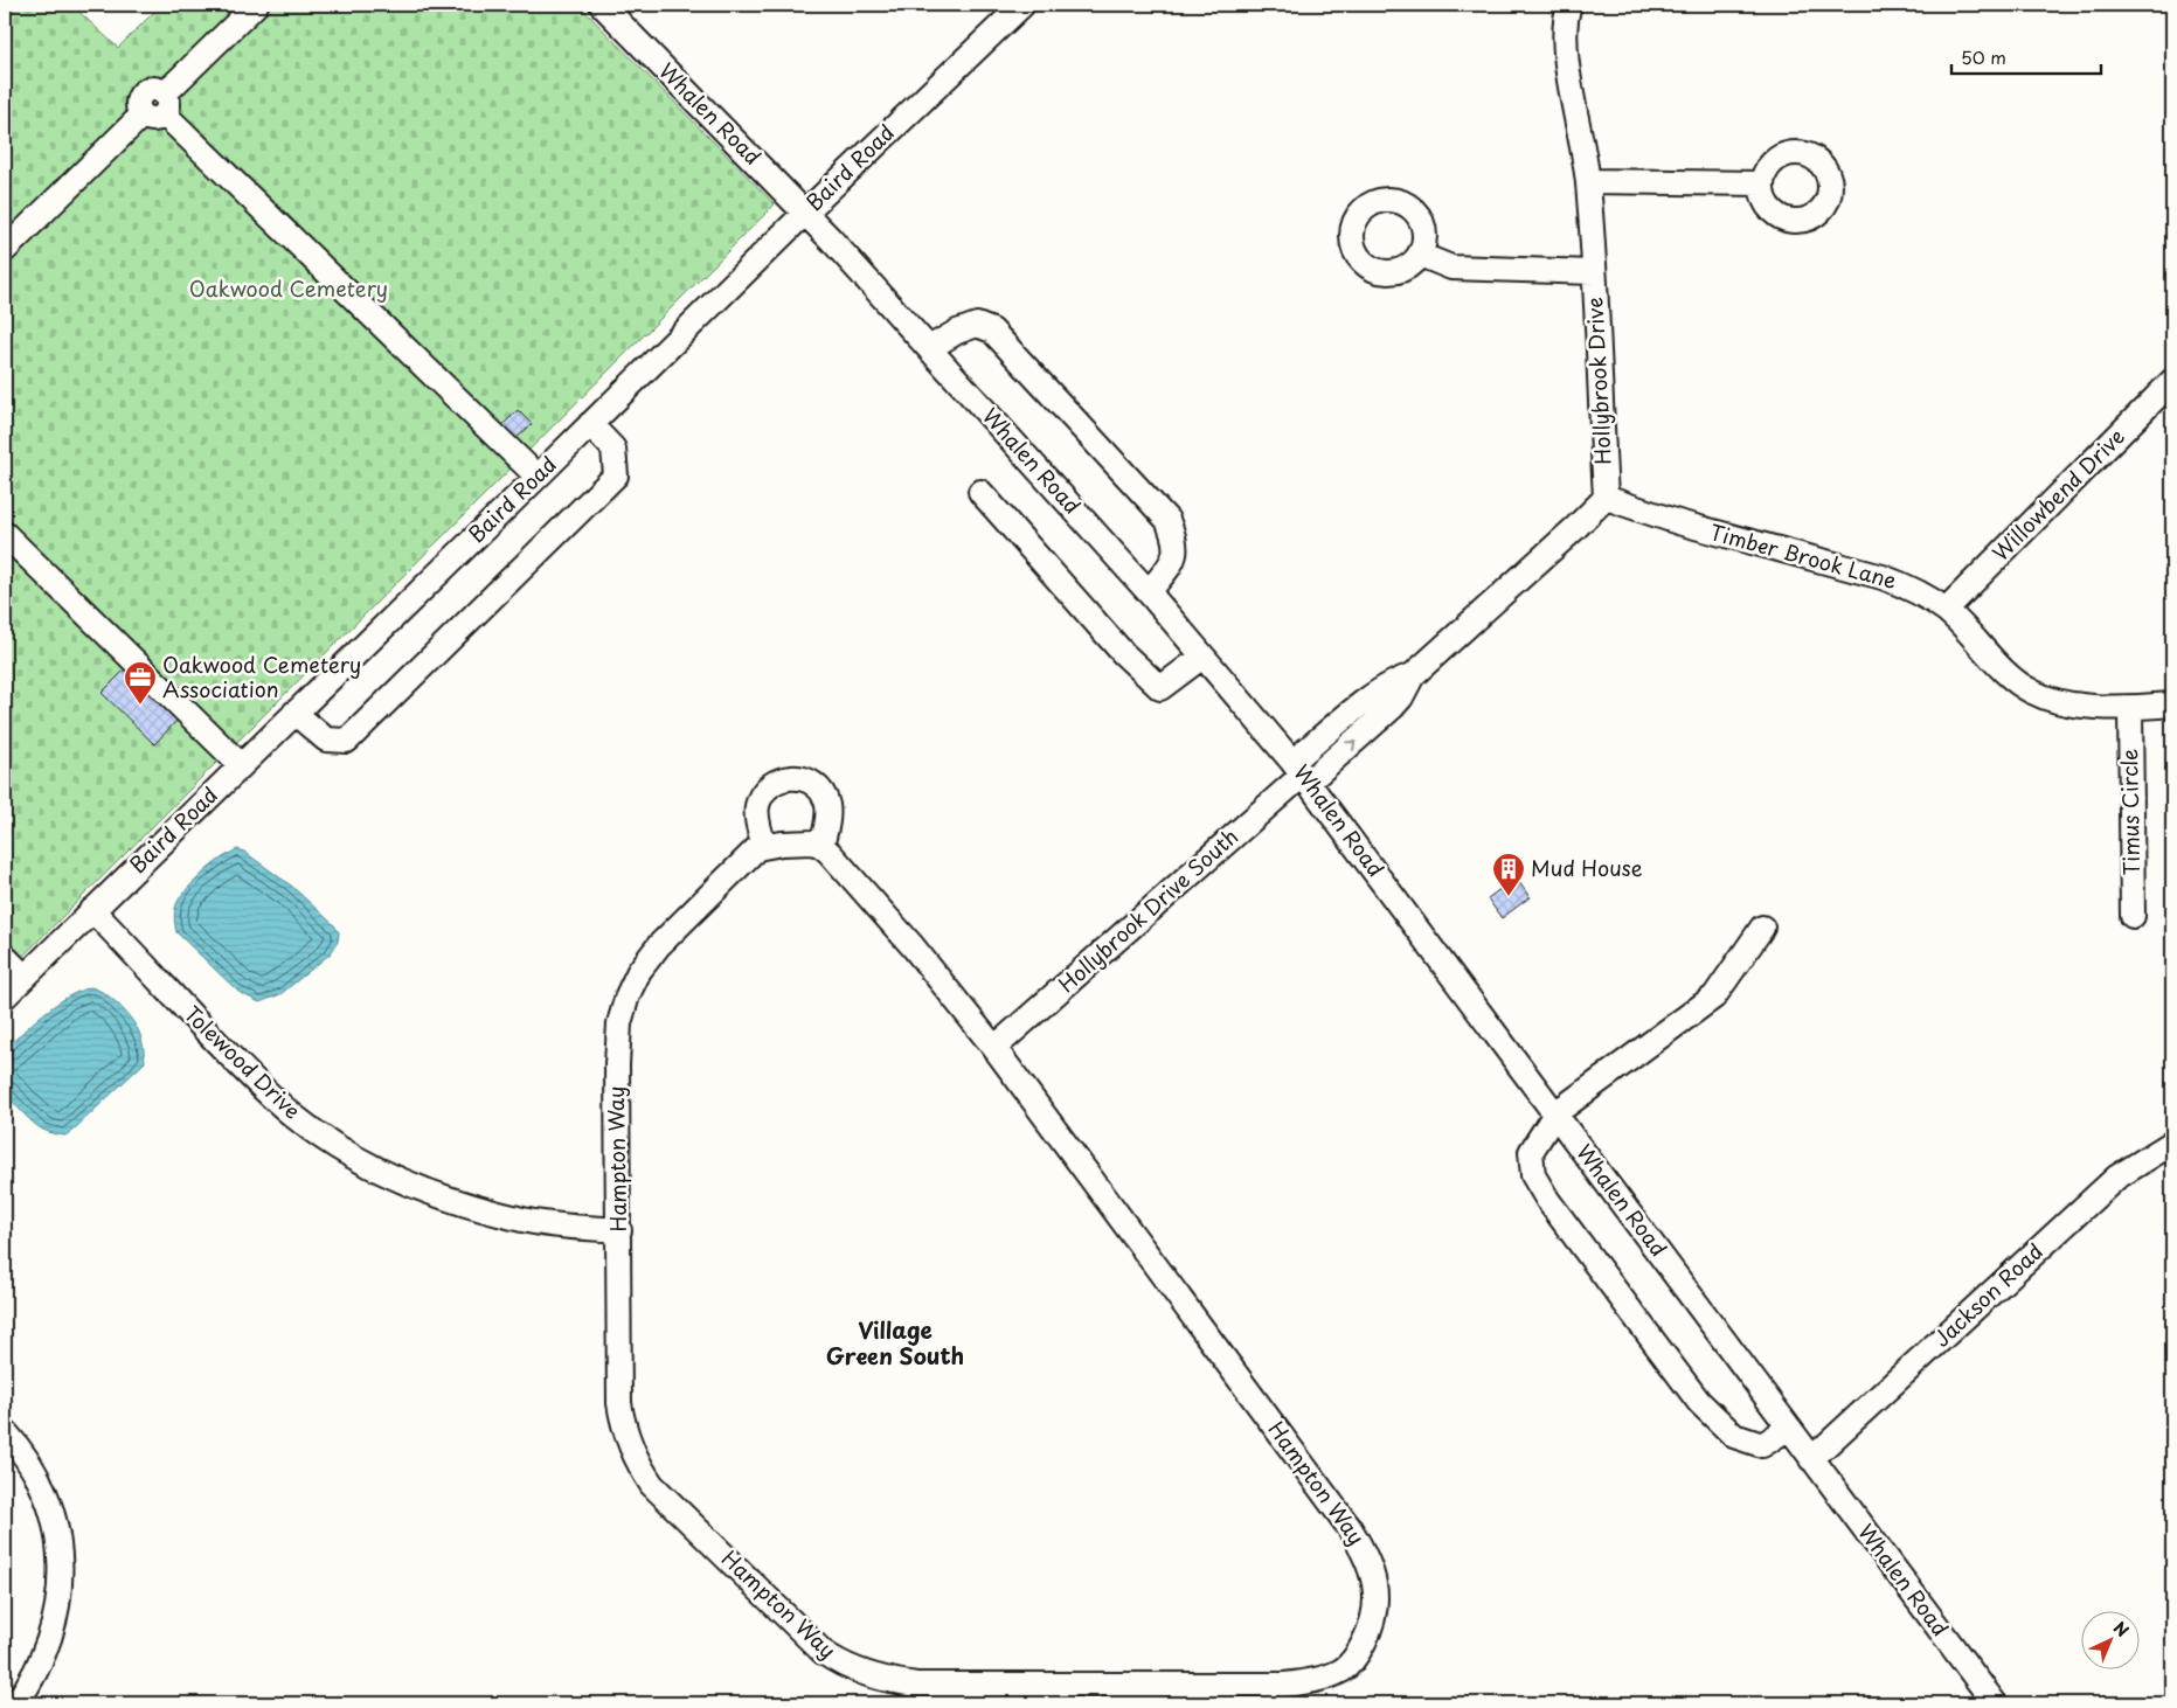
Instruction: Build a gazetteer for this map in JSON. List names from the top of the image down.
{
  "streets": {
    "street": [
      "Whalen Road",
      "Baird Road",
      "Hollybrook Drive",
      "Willowbend Drive",
      "Timber Brook Lane",
      "Timus Circle",
      "Hollybrook Drive South",
      "Tolewood Drive",
      "Hampton Way",
      "Jackson Road"
    ]
  },
  "crossings": [
    ["Whalen Road", "Baird Road"],
    ["Whalen Road", "Hollybrook Drive South"],
    ["Whalen Road", "Jackson Road"],
    ["Baird Road", "Tolewood Drive"],
    ["Hollybrook Drive", "Timber Brook Lane"],
    ["Willowbend Drive", "Timber Brook Lane"],
    ["Timber Brook Lane", "Timus Circle"],
    ["Hollybrook Drive South", "Hampton Way"],
    ["Tolewood Drive", "Hampton Way"]
  ],
  "districts": ["Village Green South"],
  "parks": ["Oakwood Cemetery"],
  "places": {
    "office": ["Oakwood Cemetery Association"],
    "building": ["Mud House"]
  },
  "scale_bar": "50 m",
  "north": "top right"
}
